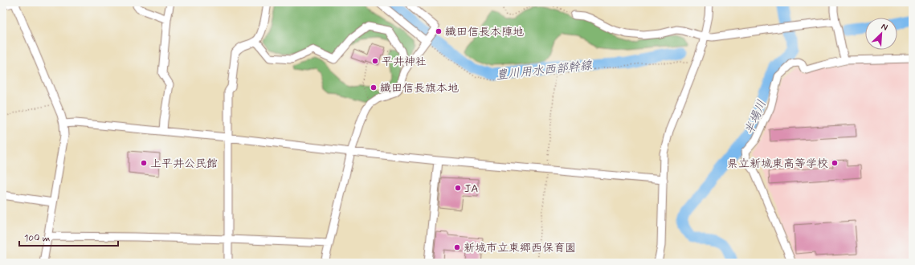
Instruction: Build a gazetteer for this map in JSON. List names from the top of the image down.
{
  "water": ["豊川用水西部幹線", "半場川"],
  "places": [
    "織田信長本陣地",
    "平井神社",
    "織田信長旗本地",
    "上平井公民館",
    "県立新城東高等学校",
    "JA",
    "新城市立東郷西保育園"
  ],
  "scale_bar": "100 m",
  "north": "top right"
}
